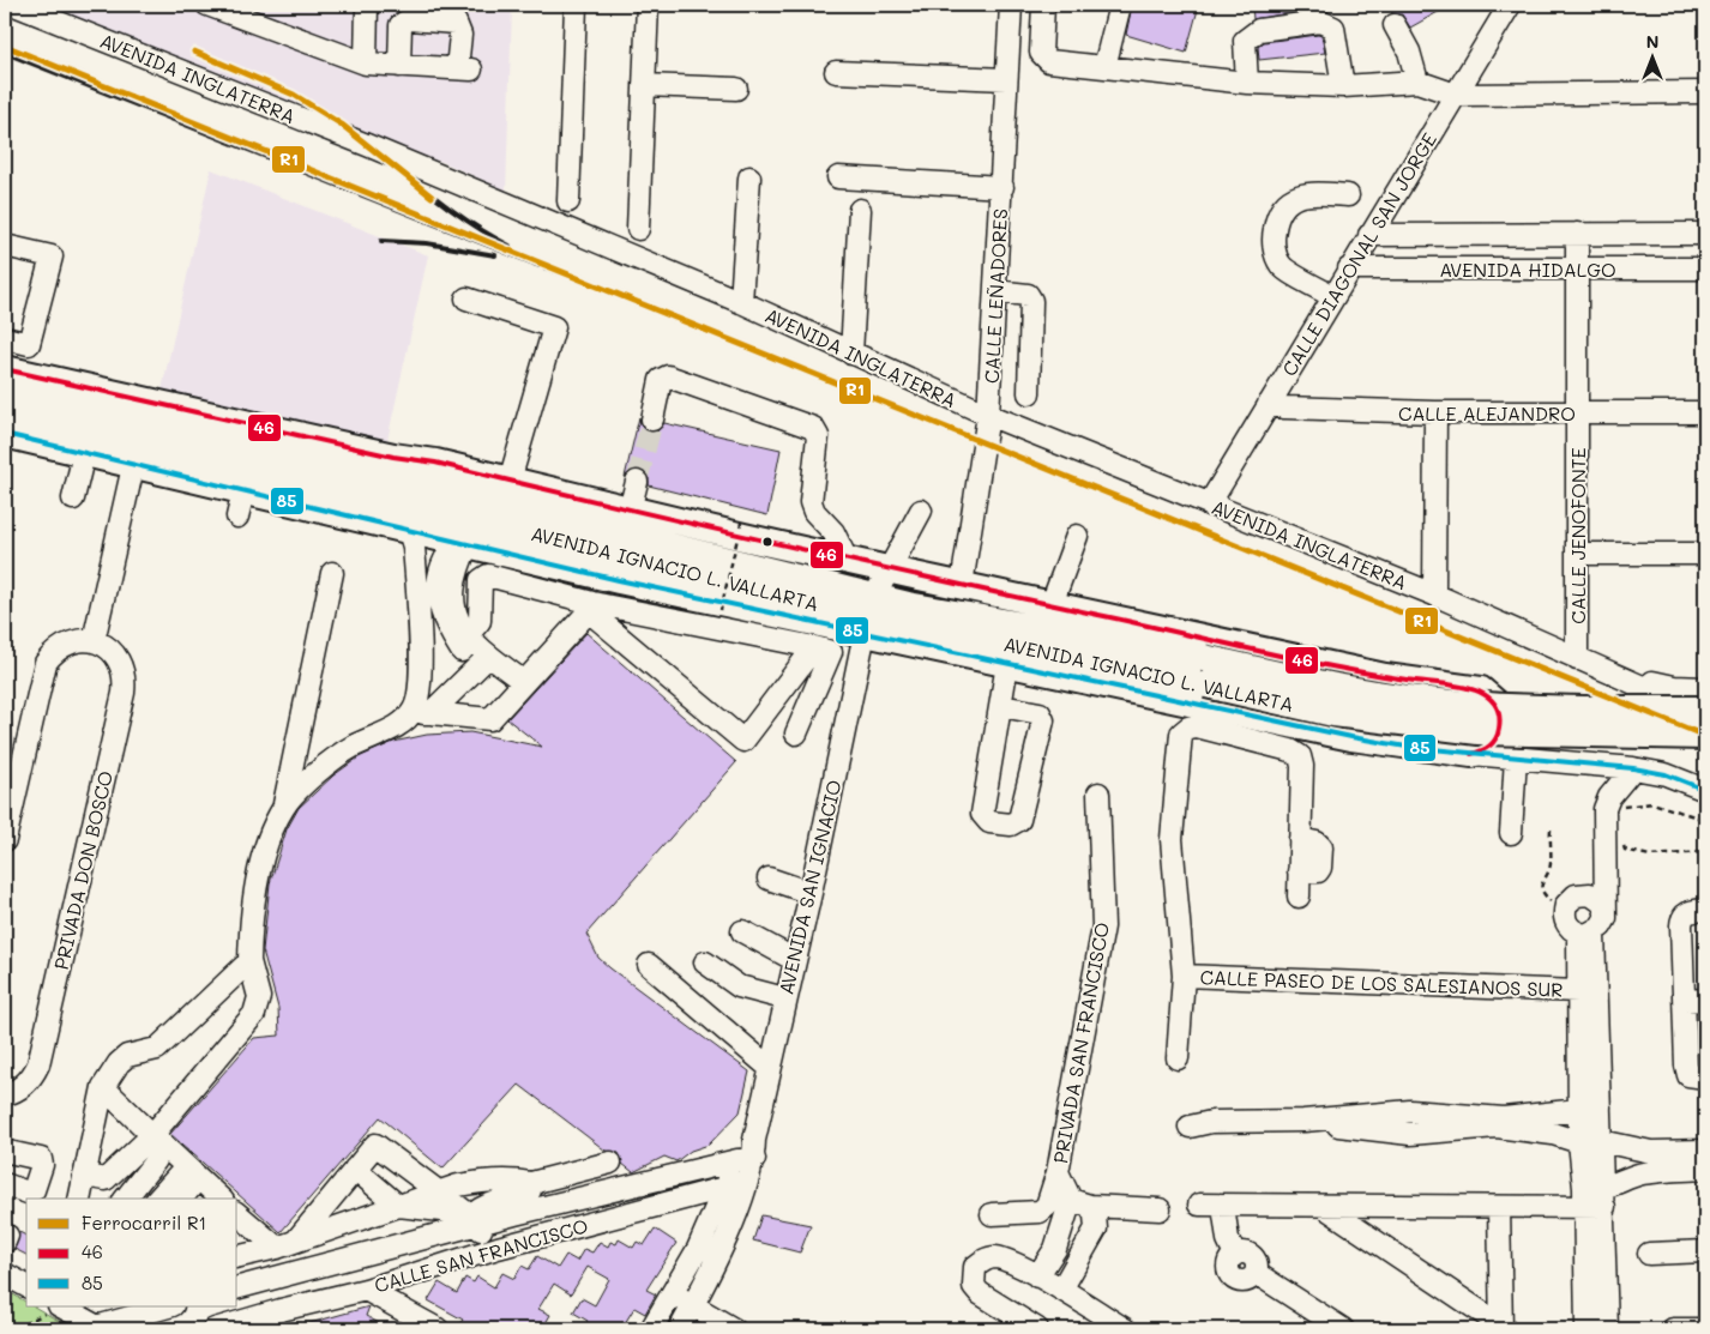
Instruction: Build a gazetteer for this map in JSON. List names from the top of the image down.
{
  "streets": {
    "main road": ["AVENIDA IGNACIO L. VALLARTA"],
    "street": [
      "AVENIDA INGLATERRA",
      "CALLE DIAGONAL SAN JORGE",
      "AVENIDA HIDALGO",
      "CALLE LEÑADORES",
      "CALLE ALEJANDRO",
      "CALLE JENOFONTE",
      "PRIVADA DON BOSCO",
      "AVENIDA SAN IGNACIO",
      "CALLE PASEO DE LOS SALESIANOS SUR",
      "PRIVADA SAN FRANCISCO",
      "CALLE SAN FRANCISCO"
    ]
  },
  "crossings": [
    ["AVENIDA INGLATERRA", "CALLE DIAGONAL SAN JORGE"],
    ["AVENIDA INGLATERRA", "CALLE LEÑADORES"],
    ["AVENIDA INGLATERRA", "CALLE JENOFONTE"],
    ["CALLE DIAGONAL SAN JORGE", "AVENIDA HIDALGO"],
    ["CALLE DIAGONAL SAN JORGE", "CALLE ALEJANDRO"],
    ["AVENIDA HIDALGO", "CALLE JENOFONTE"],
    ["CALLE LEÑADORES", "AVENIDA IGNACIO L. VALLARTA"],
    ["CALLE ALEJANDRO", "CALLE JENOFONTE"],
    ["AVENIDA IGNACIO L. VALLARTA", "AVENIDA SAN IGNACIO"],
    ["AVENIDA SAN IGNACIO", "CALLE SAN FRANCISCO"]
  ],
  "lines": ["rail line R1", "transit line 46", "transit line 85"],
  "legend": ["Ferrocarril R1", "46", "85"],
  "north": "top"
}
